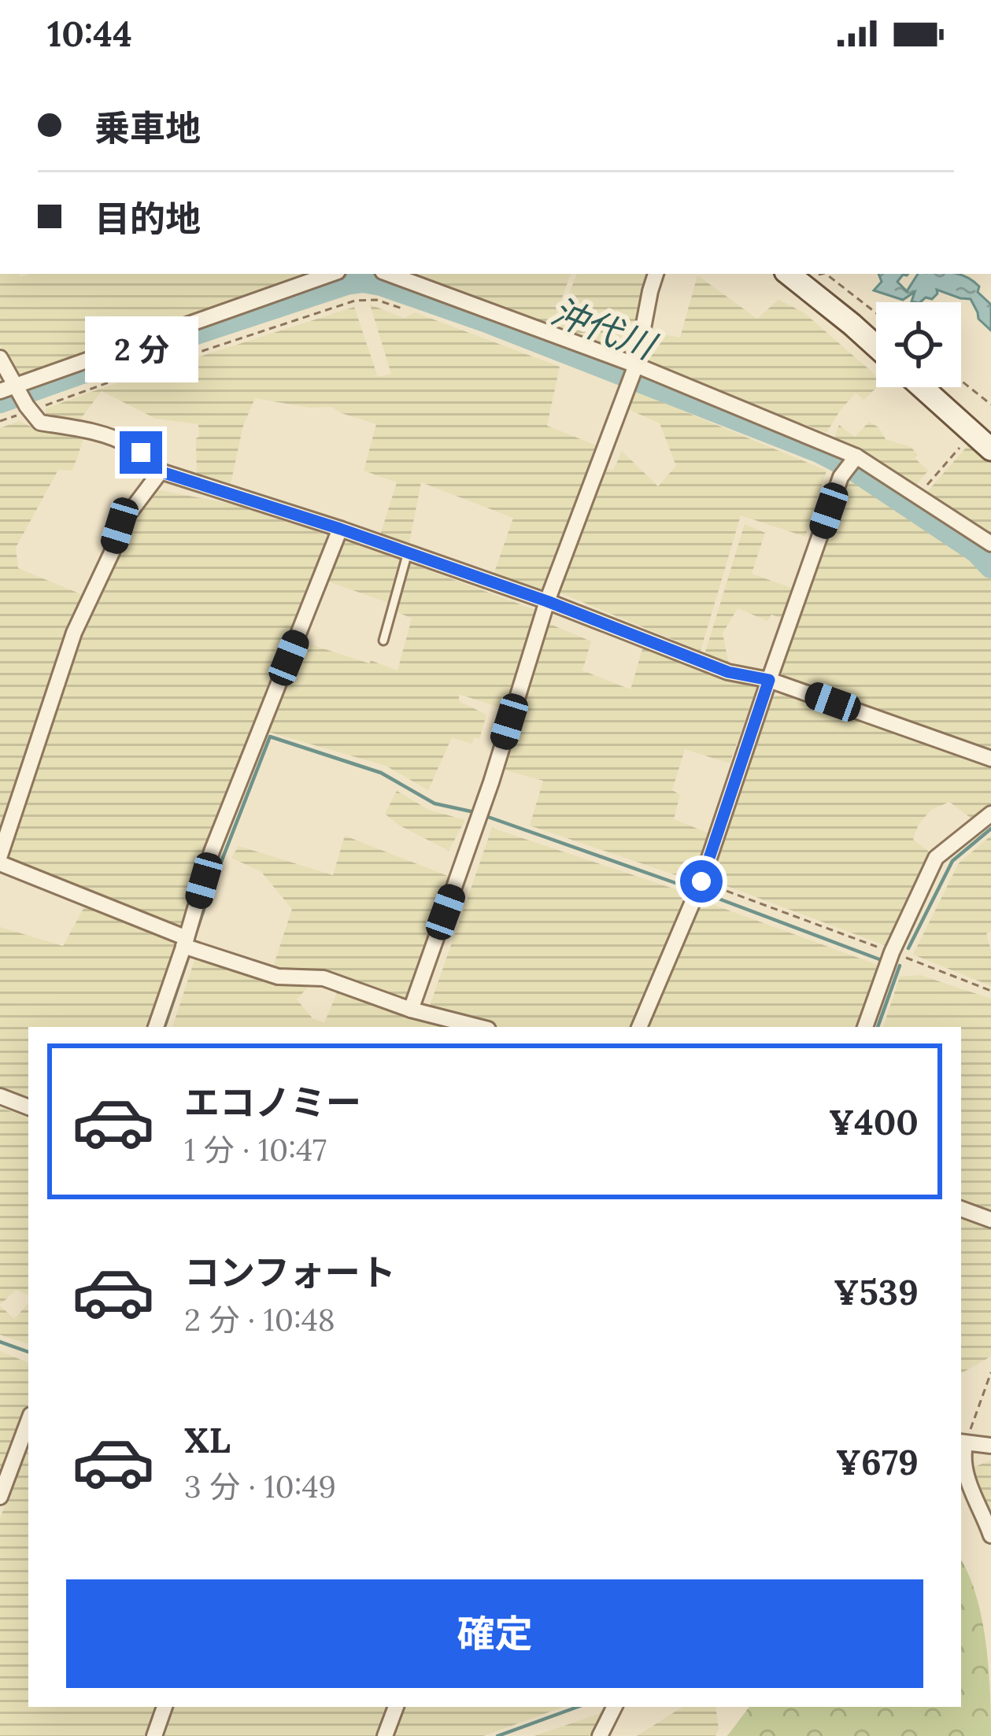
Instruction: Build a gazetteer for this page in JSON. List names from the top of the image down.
{
  "water": ["沖代川"],
  "page": {
    "status": "10:44",
    "banner": ["乗車地", "目的地"],
    "bubble": "2 分",
    "list": [
      {
        "name": "エコノミー",
        "note": "1 分 · 10:47",
        "value": "¥400"
      },
      {
        "name": "コンフォート",
        "note": "2 分 · 10:48",
        "value": "¥539"
      },
      {
        "name": "XL",
        "note": "3 分 · 10:49",
        "value": "¥679"
      }
    ],
    "buttons": "確定"
  }
}
